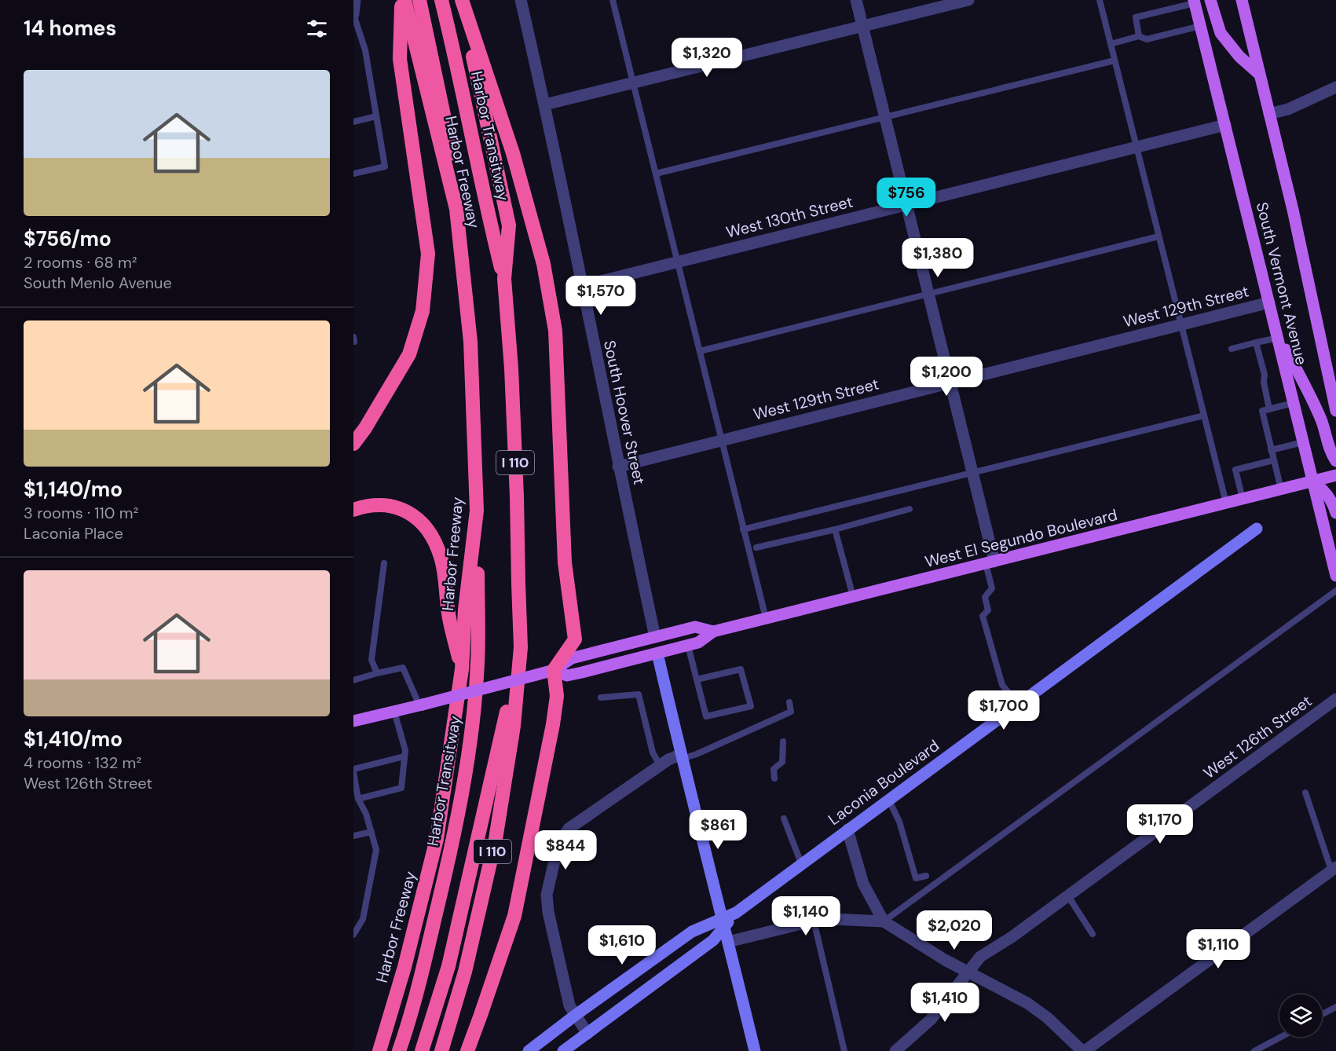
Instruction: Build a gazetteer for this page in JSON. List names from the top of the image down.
{
  "streets": {
    "highway": ["Harbor Transitway", "Harbor Freeway", "I 110"],
    "main road": ["South Vermont Avenue", "West El Segundo Boulevard"],
    "street": [
      "West 130th Street",
      "West 129th Street",
      "South Hoover Street",
      "West 126th Street",
      "Laconia Boulevard"
    ]
  },
  "crossings": [
    ["Harbor Transitway", "Harbor Freeway"],
    ["Harbor Transitway", "I 110"],
    ["West 130th Street", "South Vermont Avenue"],
    ["West 130th Street", "South Hoover Street"],
    ["South Vermont Avenue", "West 129th Street"],
    ["South Vermont Avenue", "West El Segundo Boulevard"],
    ["West 129th Street", "South Hoover Street"],
    ["South Hoover Street", "West El Segundo Boulevard"]
  ],
  "page": {
    "heading": "14 homes",
    "price": [
      "$1,320",
      "$756",
      "$1,380",
      "$1,570",
      "$1,200",
      "$1,700",
      "$1,170",
      "$861",
      "$844",
      "$1,140",
      "$2,020",
      "$1,610",
      "$1,110",
      "$1,410"
    ],
    "list": [
      {
        "name": "$756/mo",
        "note": "2 rooms · 68 m² · South Menlo Avenue"
      },
      {
        "name": "$1,140/mo",
        "note": "3 rooms · 110 m² · Laconia Place"
      },
      {
        "name": "$1,410/mo",
        "note": "4 rooms · 132 m² · West 126th Street"
      }
    ]
  }
}
